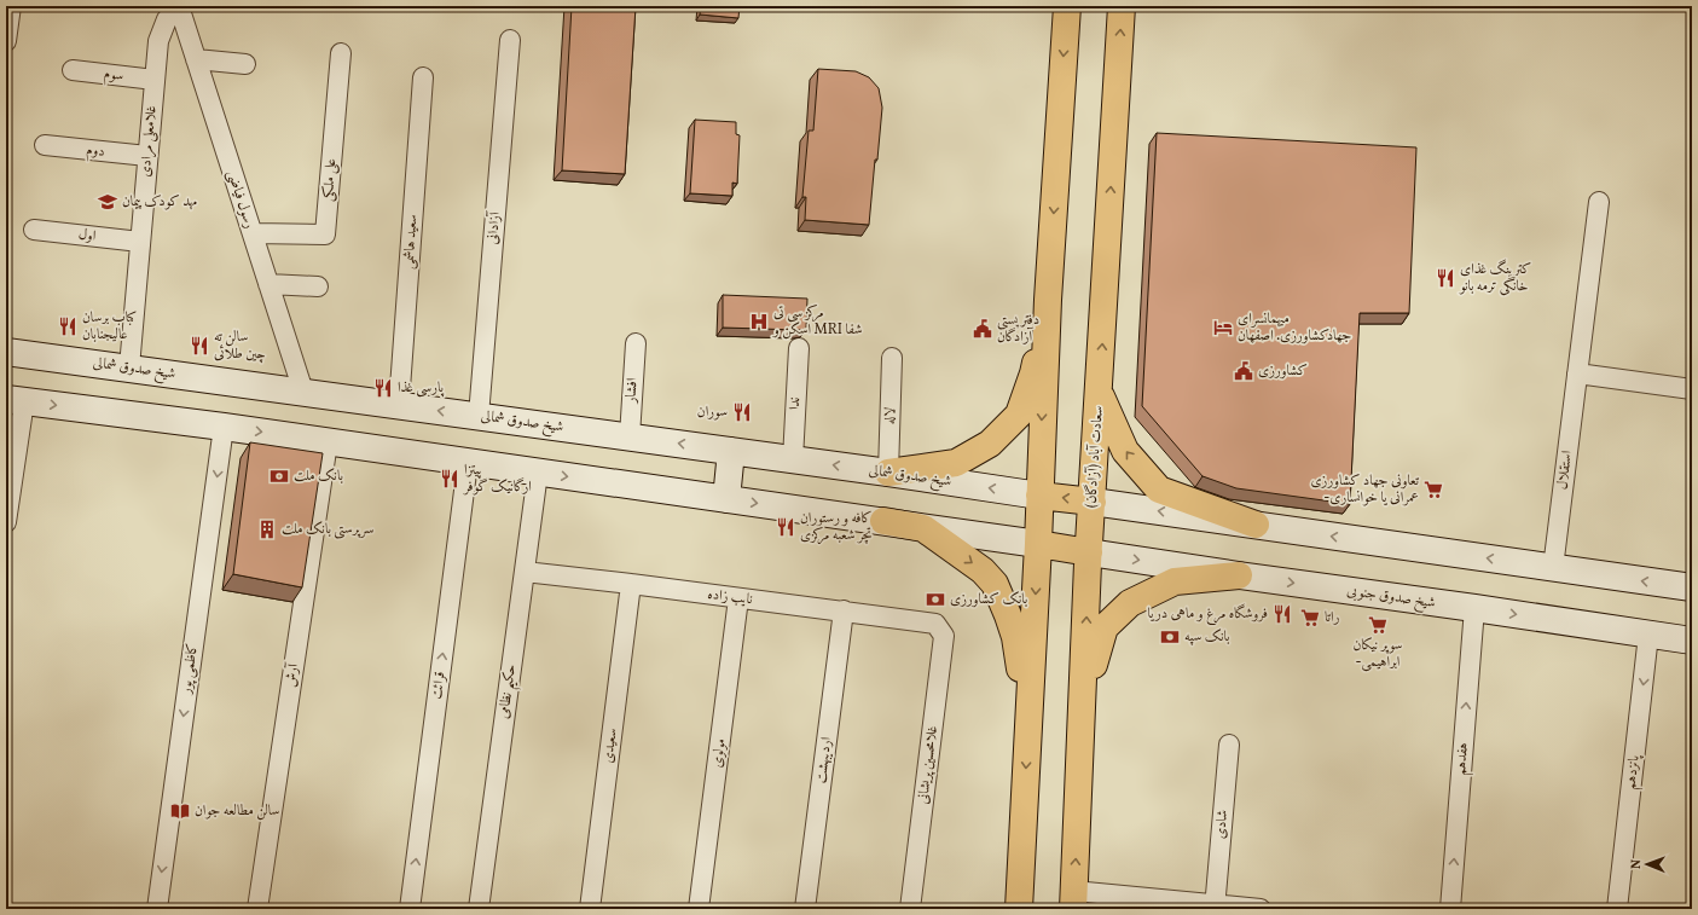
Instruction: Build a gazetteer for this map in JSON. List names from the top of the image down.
{
  "streets": {
    "main road": ["شیخ صدوق شمالی", "سعادت آباد (آزادگان)", "شیخ صدوق جنوبی"],
    "street": [
      "سوم",
      "غلامعلی مرادی",
      "دوم",
      "علی ملکی",
      "رسول فیاضی",
      "آزادانی",
      "اول",
      "سعید هاشمی",
      "افشار",
      "ندا",
      "لاله",
      "استقلال",
      "نایب زاده",
      "کاظمی پور",
      "آرش",
      "قرائت",
      "حکیم نظامی",
      "سعیدی",
      "مولوی",
      "هفدهم",
      "اردیبهشت",
      "غلامحسین پریشانی",
      "پانزدهم",
      "شادی"
    ]
  },
  "crossings": [
    ["سوم", "غلامعلی مرادی"],
    ["غلامعلی مرادی", "دوم"],
    ["غلامعلی مرادی", "رسول فیاضی"],
    ["غلامعلی مرادی", "اول"],
    ["غلامعلی مرادی", "شیخ صدوق شمالی"],
    ["علی ملکی", "رسول فیاضی"],
    ["رسول فیاضی", "شیخ صدوق شمالی"],
    ["آزادانی", "شیخ صدوق شمالی"],
    ["سعید هاشمی", "شیخ صدوق شمالی"],
    ["شیخ صدوق شمالی", "افشار"],
    ["شیخ صدوق شمالی", "ندا"],
    ["شیخ صدوق شمالی", "لاله"],
    ["سعادت آباد (آزادگان)", "شیخ صدوق جنوبی"],
    ["نایب زاده", "حکیم نظامی"],
    ["نایب زاده", "سعیدی"],
    ["نایب زاده", "مولوی"],
    ["نایب زاده", "اردیبهشت"],
    ["نایب زاده", "غلامحسین پریشانی"],
    ["شیخ صدوق جنوبی", "هفدهم"],
    ["شیخ صدوق جنوبی", "پانزدهم"]
  ],
  "one_way": [
    "کاظمی پور",
    "قرائت",
    "هفدهم",
    "پانزدهم"
  ],
  "places": {
    "school or university": ["مهد کودک پیمان"],
    "restaurant": [
      "کترینگ غذای خانگی ترمه بانو",
      "کباب برسان عالیجنابان",
      "سالن ته چین طلائی",
      "پارسی غذا",
      "سوران",
      "پیتزا ارگانیک گوفر",
      "کافه و رستوران تچر شعبه مرکزی",
      "فروشگاه مرغ و ماهی دریا"
    ],
    "hospital": ["مرکز سی تی اسکن و MRI شفا"],
    "hotel": ["میهمانسرای جهادکشاورزی. اصفهان"],
    "public building": ["دفتر پستی آزادگان", "کشاورزی"],
    "bank": ["بانک ملت", "بانک کشاورزی", "بانک سپه"],
    "supermarket": ["تعاونی جهاد کشاورزی -عمرانی یا خوانساری", "راتا", "سوپر نیکان -ابراهیمی"],
    "building": ["سرپرستی بانک ملت"],
    "library": ["سالن مطالعه جوان"]
  },
  "north": "left"
}
